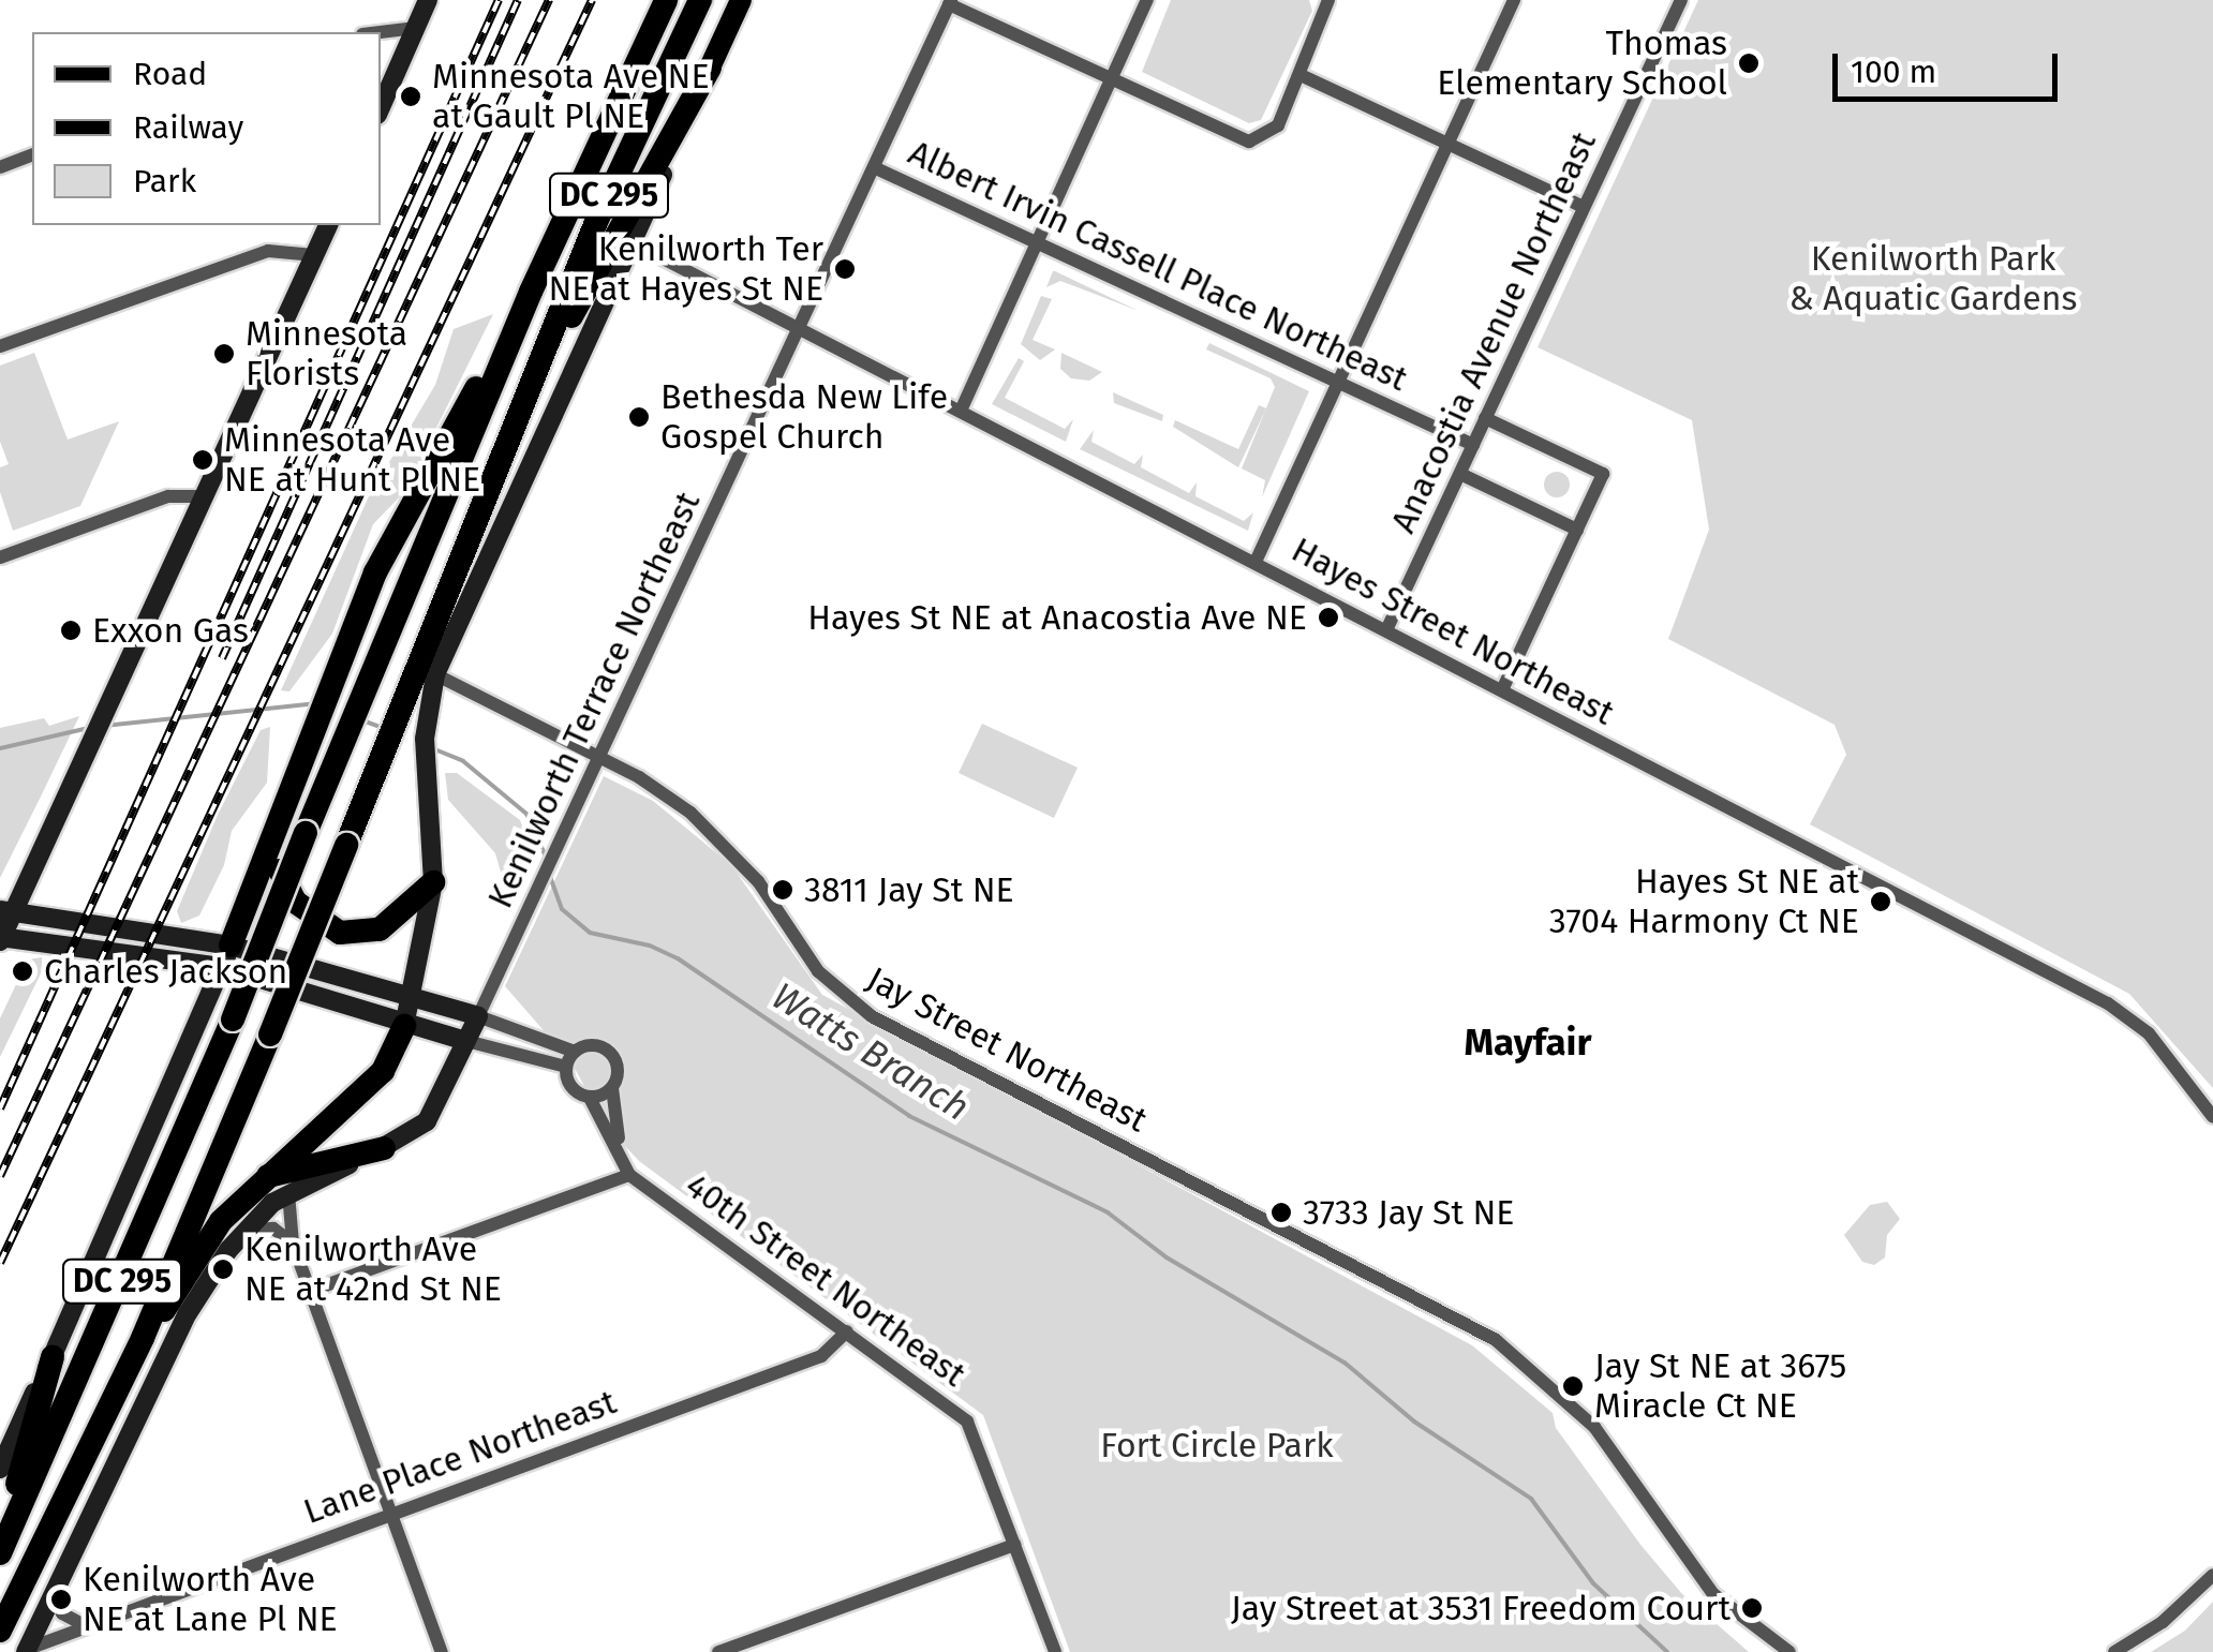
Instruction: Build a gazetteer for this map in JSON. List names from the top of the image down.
{
  "streets": {
    "highway": ["DC 295"],
    "street": [
      "Albert Irvin Cassell Place Northeast",
      "Anacostia Avenue Northeast",
      "Hayes Street Northeast",
      "Kenilworth Terrace Northeast",
      "Jay Street Northeast",
      "40th Street Northeast",
      "Lane Place Northeast"
    ]
  },
  "crossings": [
    ["Albert Irvin Cassell Place Northeast", "Anacostia Avenue Northeast"],
    ["Albert Irvin Cassell Place Northeast", "Kenilworth Terrace Northeast"],
    ["Anacostia Avenue Northeast", "Hayes Street Northeast"],
    ["Hayes Street Northeast", "Kenilworth Terrace Northeast"],
    ["Kenilworth Terrace Northeast", "Jay Street Northeast"],
    ["40th Street Northeast", "Lane Place Northeast"]
  ],
  "districts": ["Mayfair"],
  "water": ["Watts Branch"],
  "parks": ["Kenilworth Park & Aquatic Gardens", "Fort Circle Park"],
  "places": [
    "Thomas Elementary School",
    "Minnesota Ave NE at Gault Pl NE",
    "Kenilworth Ter NE at Hayes St NE",
    "Minnesota Florists",
    "Bethesda New Life Gospel Church",
    "Minnesota Ave NE at Hunt Pl NE",
    "Hayes St NE at Anacostia Ave NE",
    "Exxon Gas",
    "3811 Jay St NE",
    "Hayes St NE at 3704 Harmony Ct NE",
    "Charles Jackson",
    "3733 Jay St NE",
    "Kenilworth Ave NE at 42nd St NE",
    "Jay St NE at 3675 Miracle Ct NE",
    "Kenilworth Ave NE at Lane Pl NE",
    "Jay Street at 3531 Freedom Court"
  ],
  "legend": ["Road", "Railway", "Park"],
  "scale_bar": "100 m"
}
